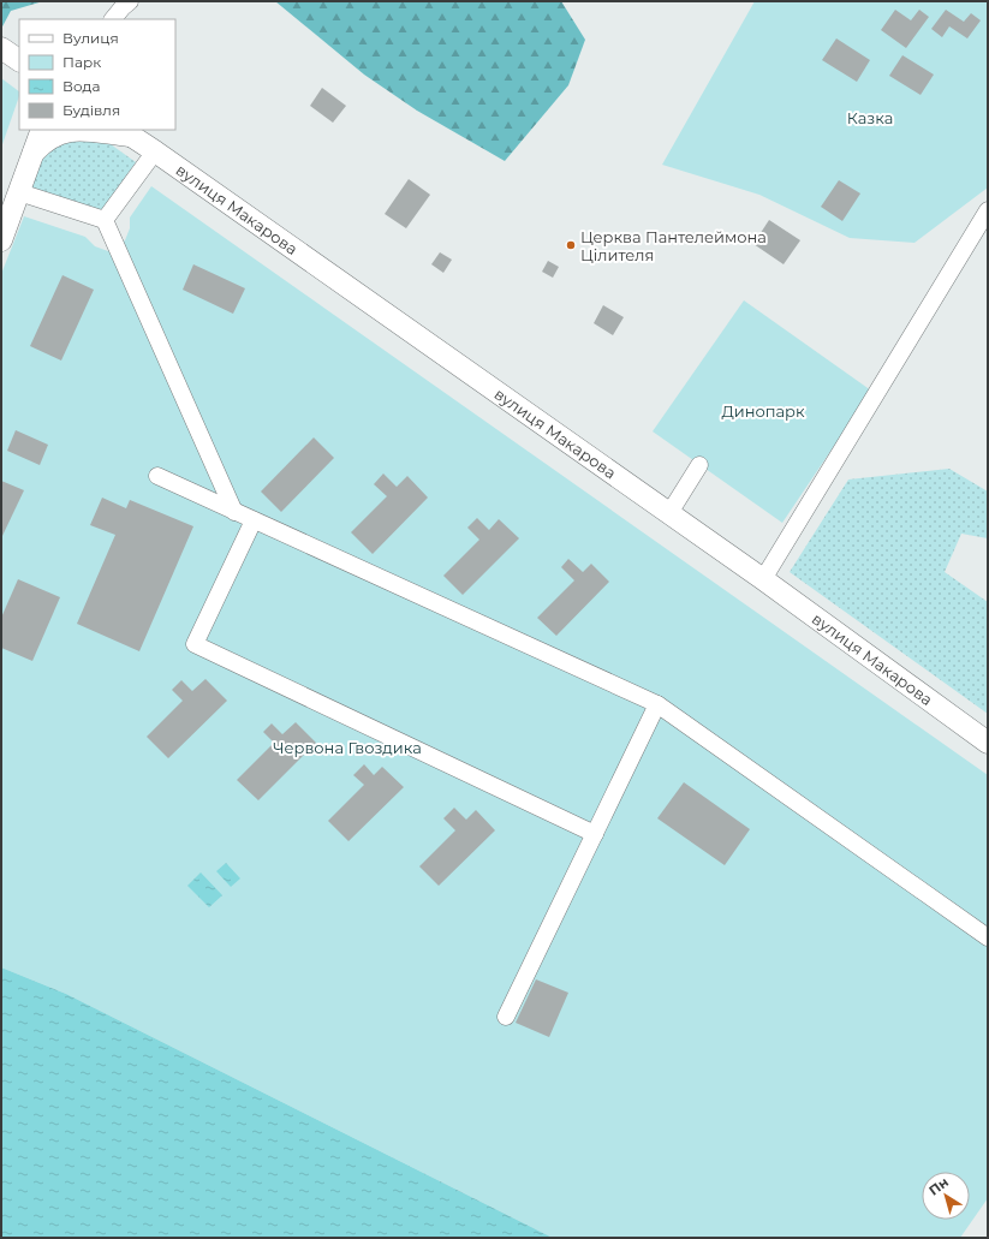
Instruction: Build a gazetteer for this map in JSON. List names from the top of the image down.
{
  "streets": {
    "main road": ["вулиця Макарова"]
  },
  "parks": ["Казка", "Динопарк", "Червона Гвоздика"],
  "places": ["Церква Пантелеймона Цілителя"],
  "legend": [
    "Вулиця",
    "Парк",
    "Вода",
    "Будівля"
  ],
  "north": "top left"
}
